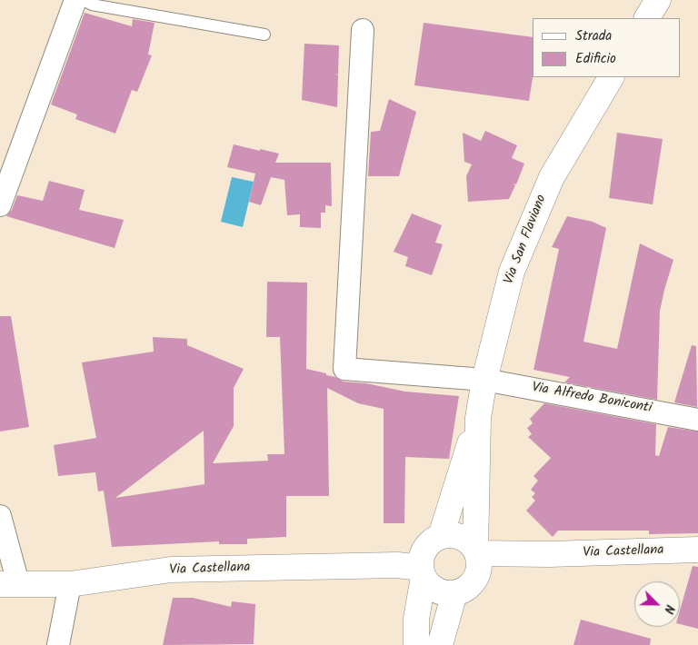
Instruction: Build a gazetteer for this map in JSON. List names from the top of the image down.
{
  "streets": {
    "street": ["Via San Flaviano", "Via Alfredo Boniconti", "Via Castellana"]
  },
  "crossings": [
    ["Via San Flaviano", "Via Alfredo Boniconti"],
    ["Via San Flaviano", "Via Castellana"]
  ],
  "legend": ["Strada", "Edificio"],
  "north": "bottom right"
}
